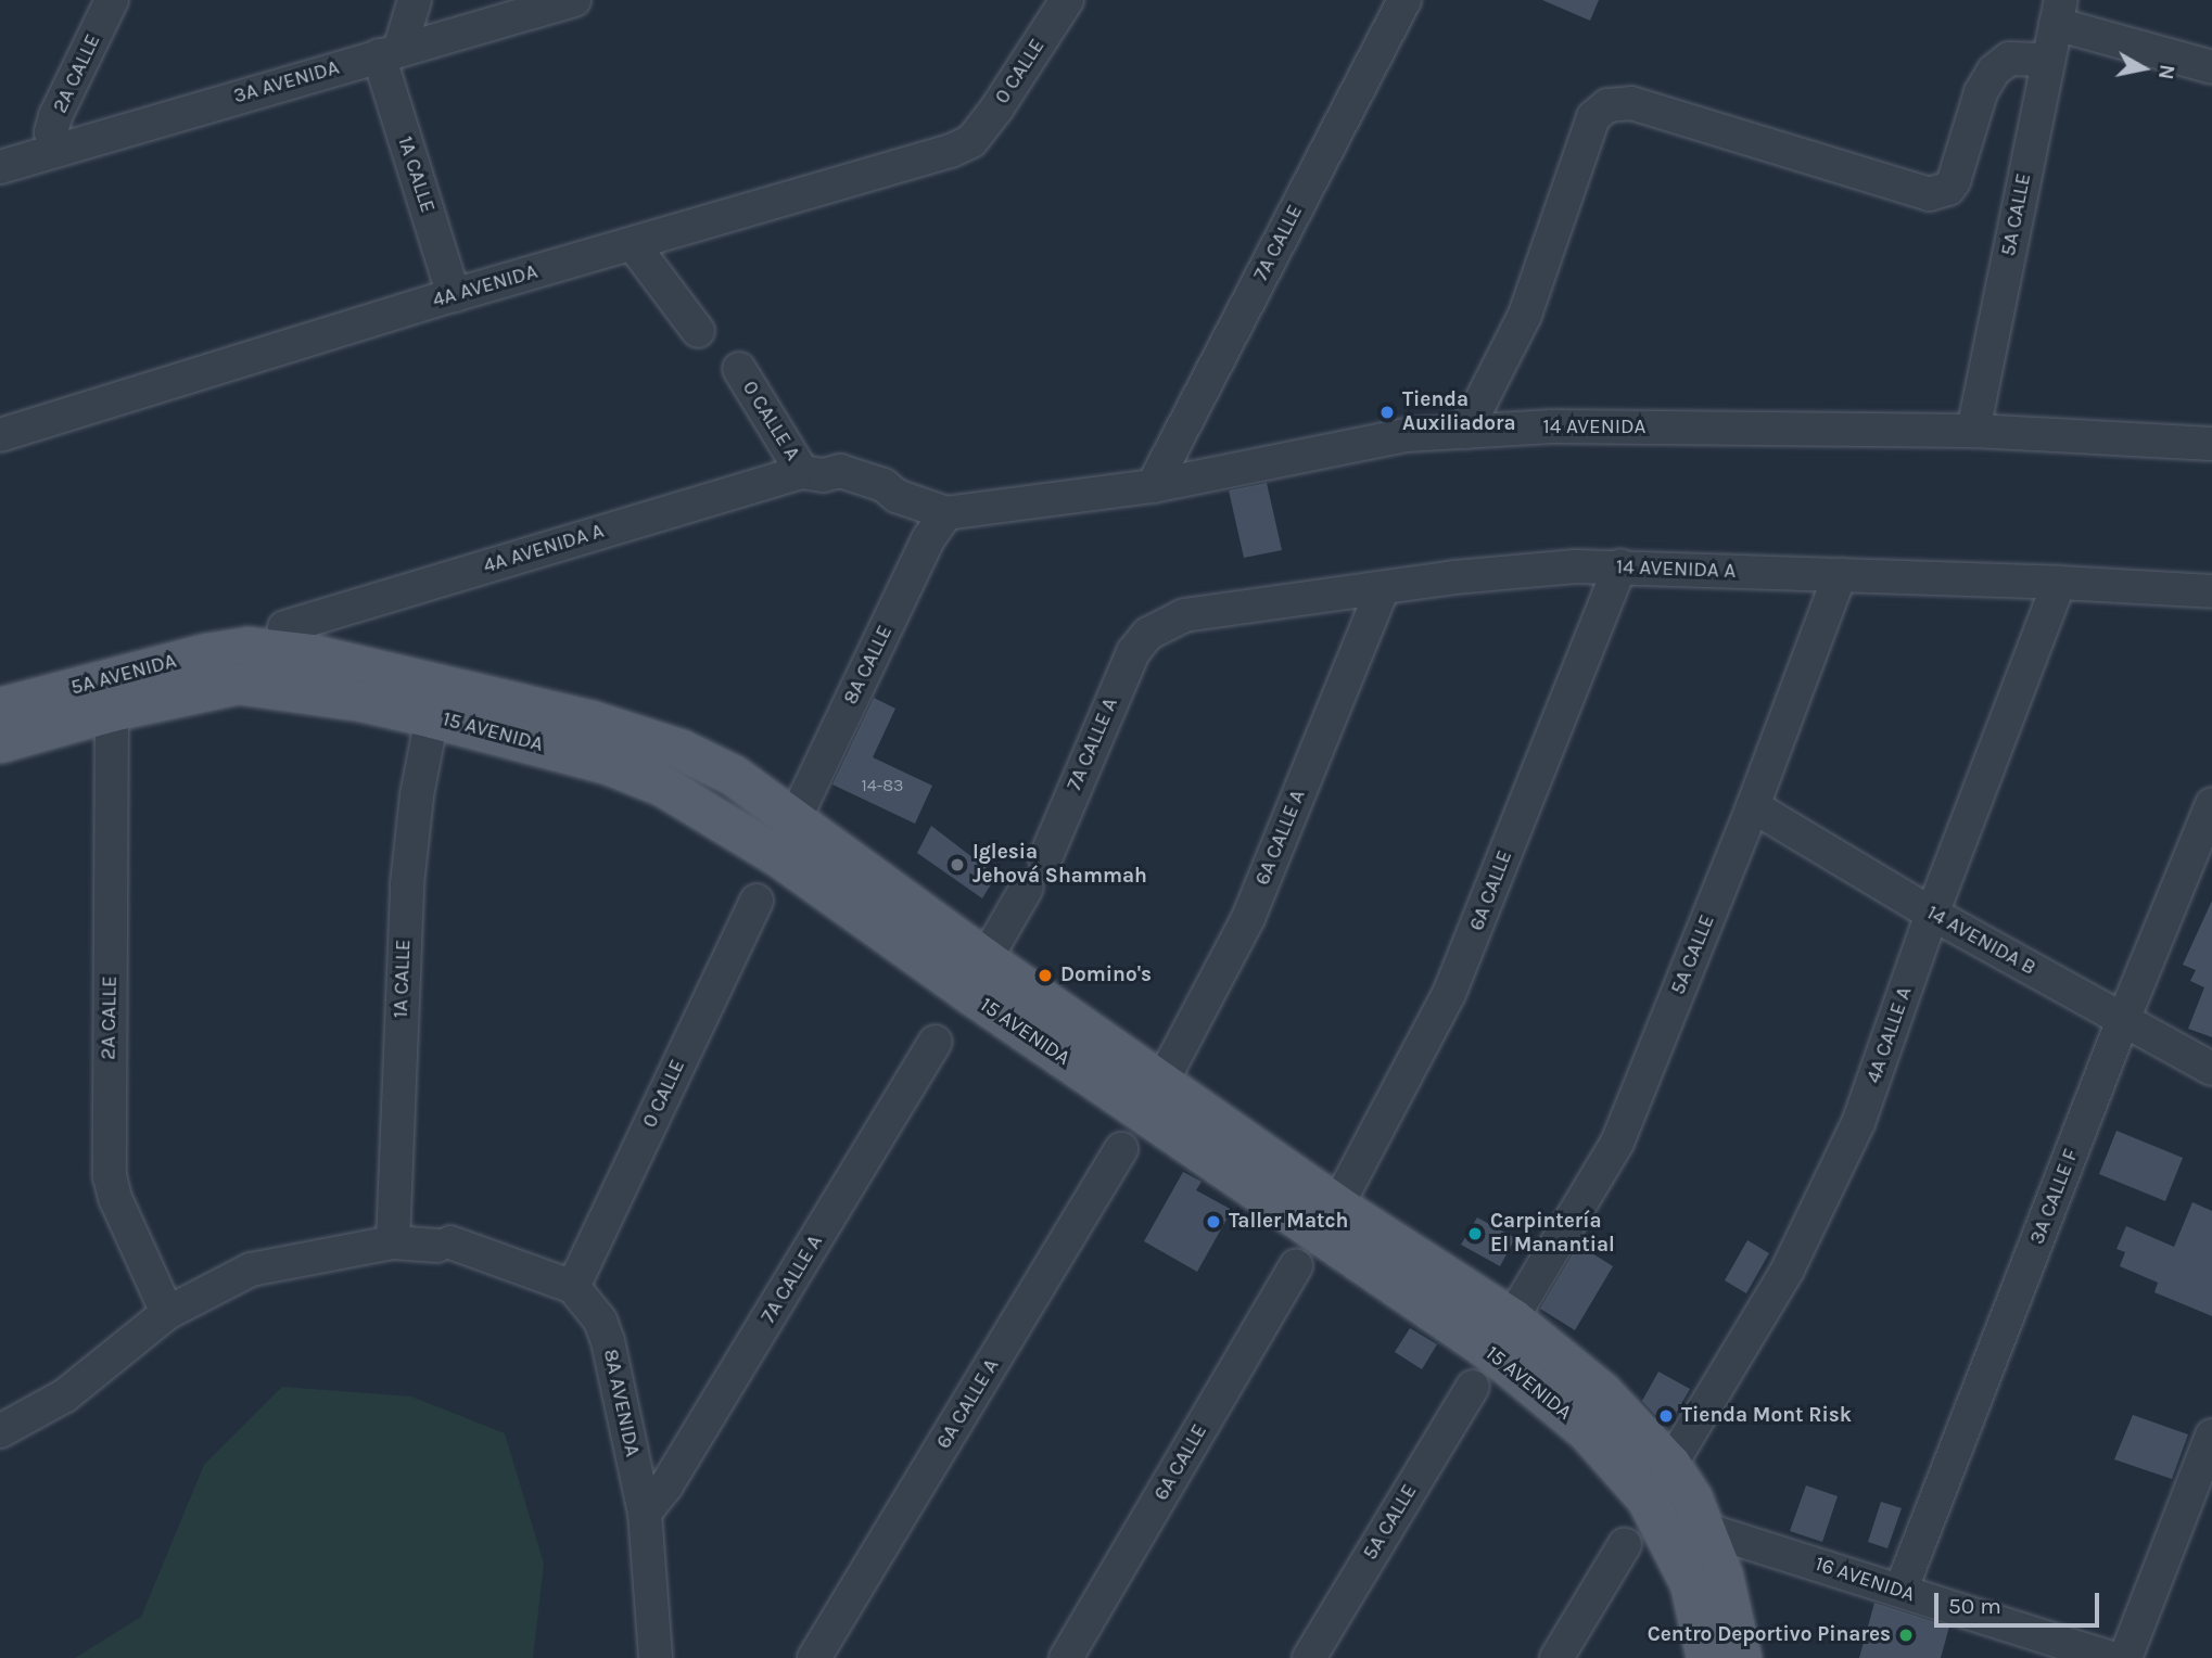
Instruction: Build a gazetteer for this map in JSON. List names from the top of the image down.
{
  "streets": {
    "main road": ["5A AVENIDA", "15 AVENIDA"],
    "street": [
      "0 CALLE",
      "2A CALLE",
      "3A AVENIDA",
      "1A CALLE",
      "5A CALLE",
      "7A CALLE",
      "4A AVENIDA",
      "0 CALLE A",
      "14 AVENIDA",
      "4A AVENIDA A",
      "14 AVENIDA A",
      "8A CALLE",
      "7A CALLE A",
      "6A CALLE A",
      "6A CALLE",
      "14 AVENIDA B",
      "4A CALLE A",
      "3A CALLE F",
      "8A AVENIDA",
      "16 AVENIDA"
    ]
  },
  "crossings": [
    ["0 CALLE", "4A AVENIDA"],
    ["0 CALLE", "8A AVENIDA"],
    ["2A CALLE", "3A AVENIDA"],
    ["2A CALLE", "5A AVENIDA"],
    ["2A CALLE", "8A AVENIDA"],
    ["3A AVENIDA", "1A CALLE"],
    ["1A CALLE", "4A AVENIDA"],
    ["1A CALLE", "15 AVENIDA"],
    ["1A CALLE", "8A AVENIDA"],
    ["5A CALLE", "14 AVENIDA"],
    ["5A CALLE", "14 AVENIDA A"],
    ["5A CALLE", "15 AVENIDA"],
    ["5A CALLE", "14 AVENIDA B"],
    ["7A CALLE", "14 AVENIDA"],
    ["0 CALLE A", "14 AVENIDA"],
    ["0 CALLE A", "4A AVENIDA A"],
    ["14 AVENIDA", "4A AVENIDA A"],
    ["14 AVENIDA", "8A CALLE"],
    ["14 AVENIDA A", "7A CALLE A"],
    ["14 AVENIDA A", "6A CALLE A"],
    ["14 AVENIDA A", "6A CALLE"],
    ["14 AVENIDA A", "4A CALLE A"],
    ["8A CALLE", "15 AVENIDA"],
    ["5A AVENIDA", "15 AVENIDA"],
    ["15 AVENIDA", "6A CALLE A"],
    ["15 AVENIDA", "6A CALLE"],
    ["15 AVENIDA", "4A CALLE A"],
    ["15 AVENIDA", "16 AVENIDA"],
    ["7A CALLE A", "8A AVENIDA"],
    ["14 AVENIDA B", "4A CALLE A"],
    ["14 AVENIDA B", "3A CALLE F"],
    ["3A CALLE F", "16 AVENIDA"]
  ],
  "places": [
    "Tienda Auxiliadora",
    "Iglesia Jehová Shammah",
    "Domino's",
    "Taller Match",
    "Carpintería El Manantial",
    "Tienda Mont Risk",
    "Centro Deportivo Pinares"
  ],
  "house_numbers": ["14-83"],
  "scale_bar": "50 m",
  "north": "right"
}
